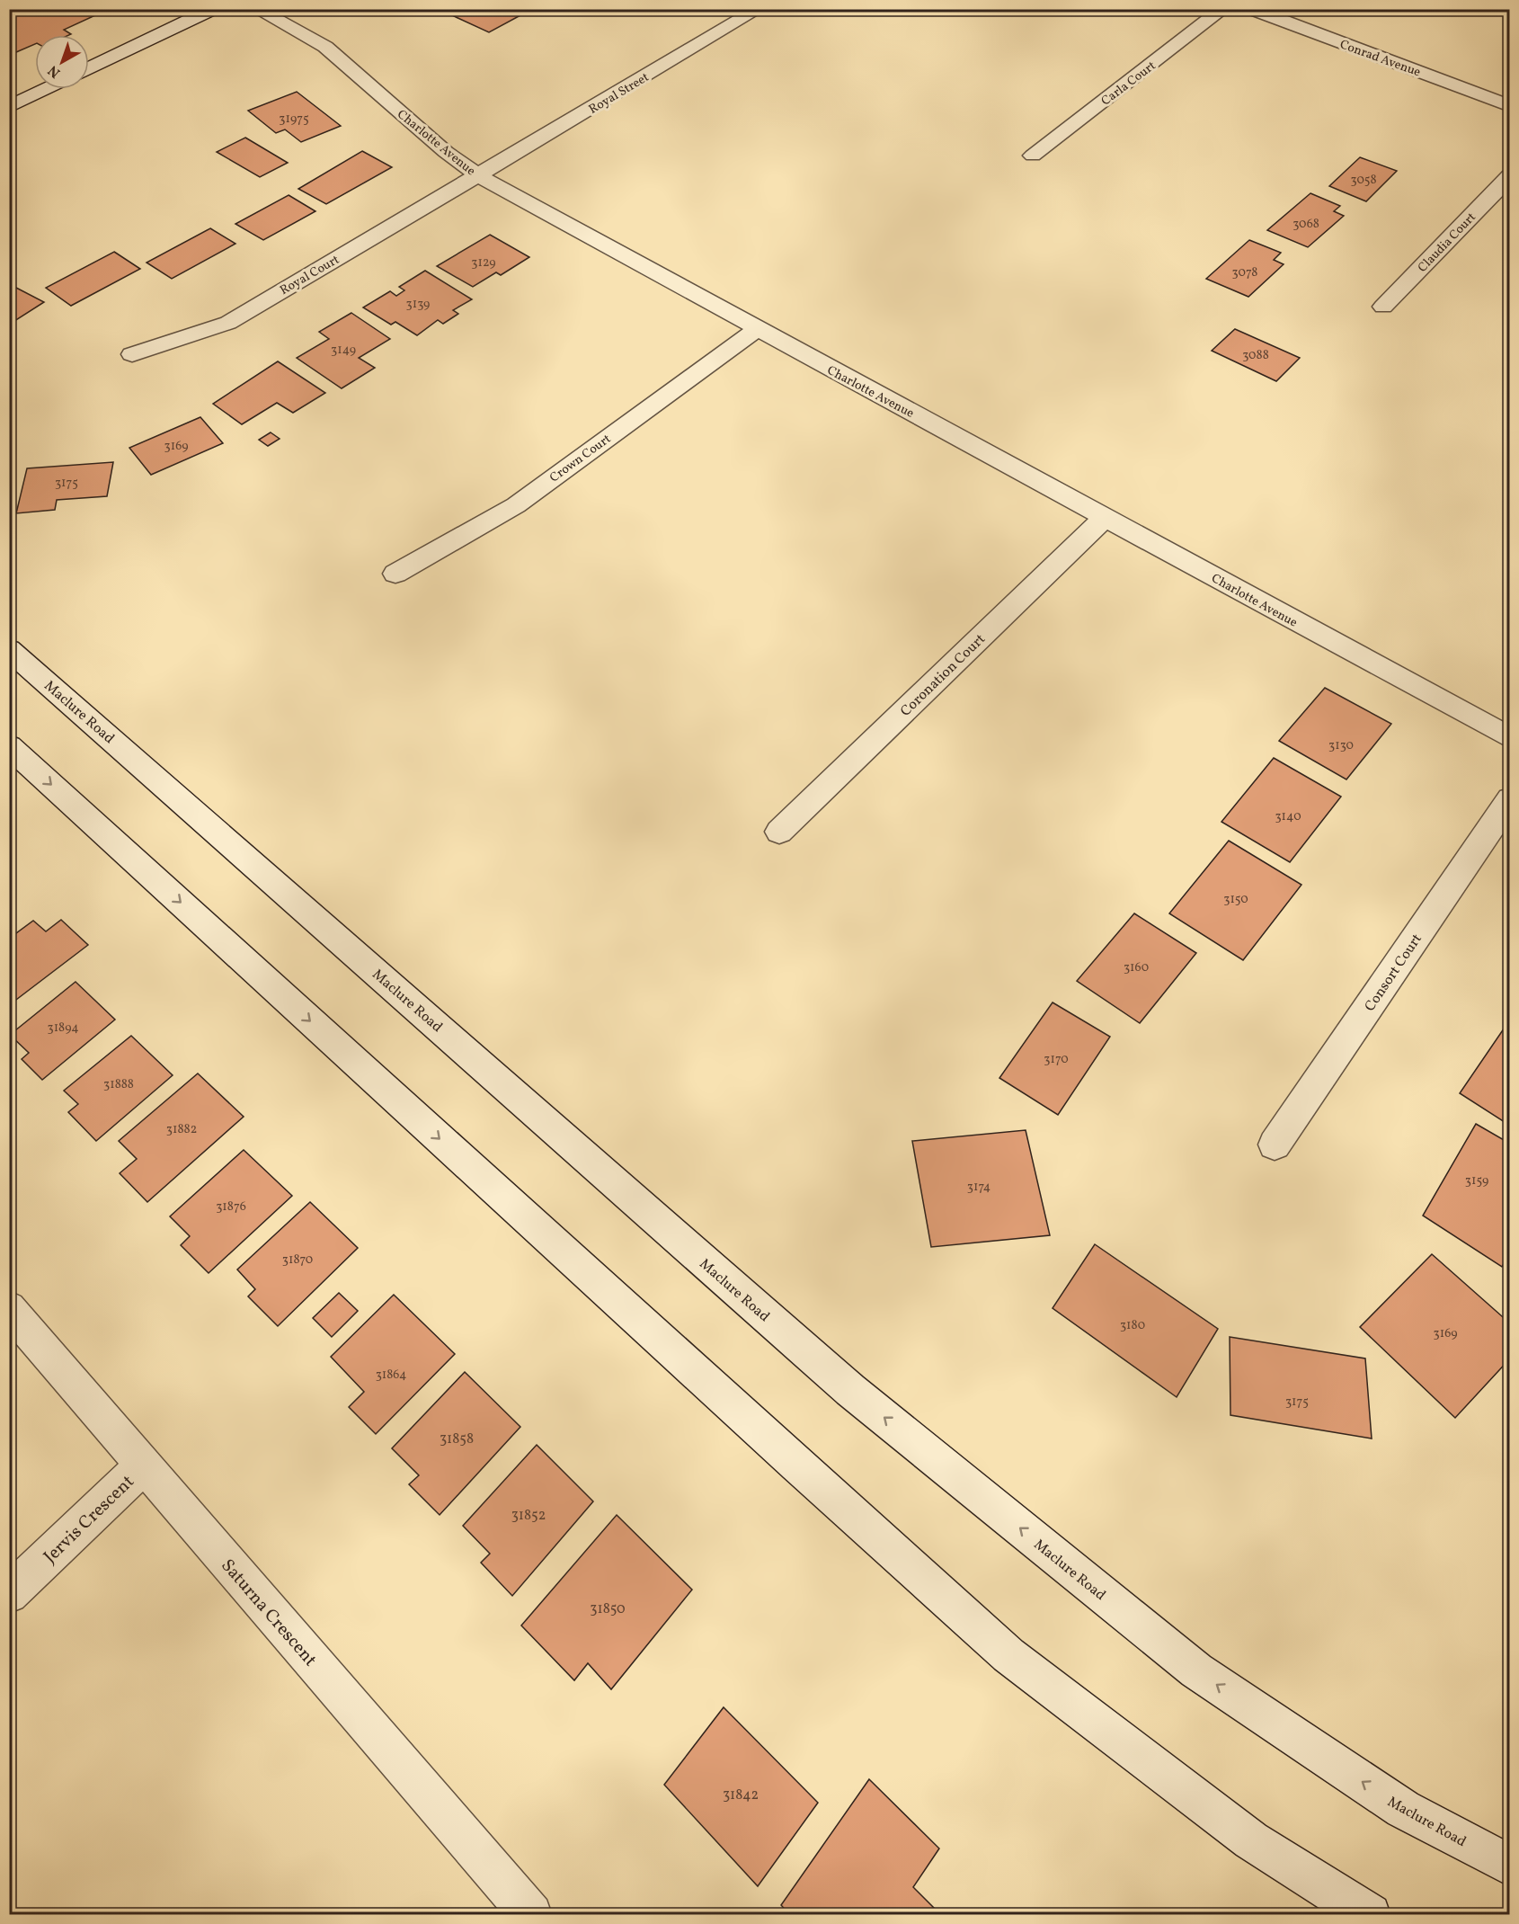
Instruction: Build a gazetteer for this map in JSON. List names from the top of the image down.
{
  "streets": {
    "street": [
      "Conrad Avenue",
      "Carla Court",
      "Royal Street",
      "Charlotte Avenue",
      "Claudia Court",
      "Royal Court",
      "Crown Court",
      "Coronation Court",
      "Maclure Road",
      "Consort Court",
      "Jervis Crescent",
      "Saturna Crescent"
    ]
  },
  "crossings": [
    ["Royal Street", "Charlotte Avenue"],
    ["Royal Street", "Royal Court"],
    ["Charlotte Avenue", "Royal Court"],
    ["Charlotte Avenue", "Crown Court"],
    ["Charlotte Avenue", "Coronation Court"],
    ["Jervis Crescent", "Saturna Crescent"]
  ],
  "house_numbers": [
    "31975",
    "3058",
    "3068",
    "3129",
    "3078",
    "3139",
    "3149",
    "3088",
    "3169",
    "3175",
    "3130",
    "3140",
    "3150",
    "3160",
    "31894",
    "3170",
    "31888",
    "31882",
    "3159",
    "3174",
    "31876",
    "31870",
    "3180",
    "3169",
    "31864",
    "3175",
    "31858",
    "31852",
    "31850",
    "31842"
  ],
  "north": "bottom left"
}
